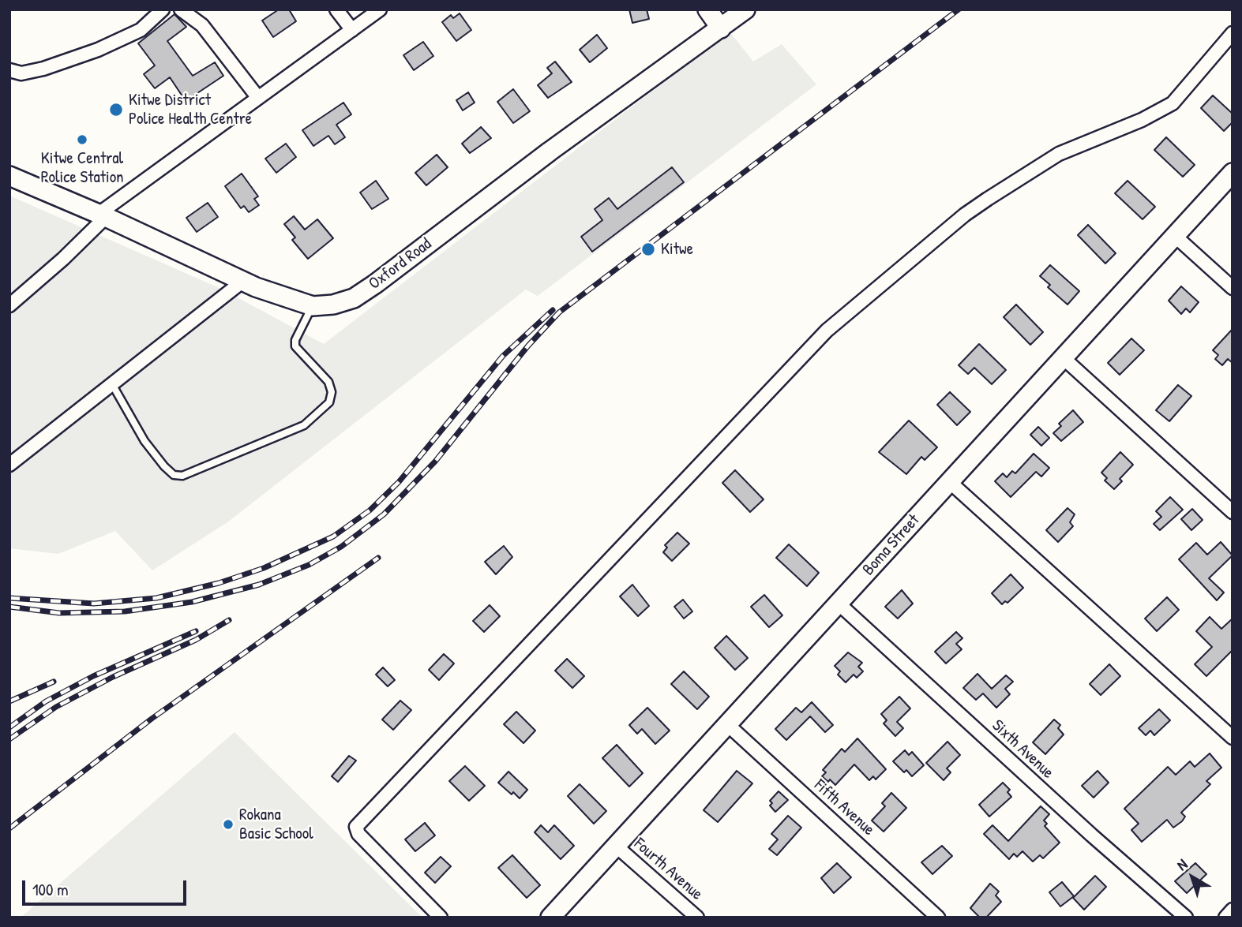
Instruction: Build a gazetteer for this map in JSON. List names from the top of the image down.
{
  "streets": {
    "street": [
      "Oxford Road",
      "Boma Street",
      "Sixth Avenue",
      "Fifth Avenue",
      "Fourth Avenue"
    ]
  },
  "crossings": [
    ["Boma Street", "Sixth Avenue"],
    ["Boma Street", "Fifth Avenue"],
    ["Boma Street", "Fourth Avenue"]
  ],
  "places": [
    "Kitwe District Police Health Centre",
    "Kitwe Central Police Station",
    "Kitwe",
    "Rokana Basic School"
  ],
  "scale_bar": "100 m",
  "north": "top left"
}
